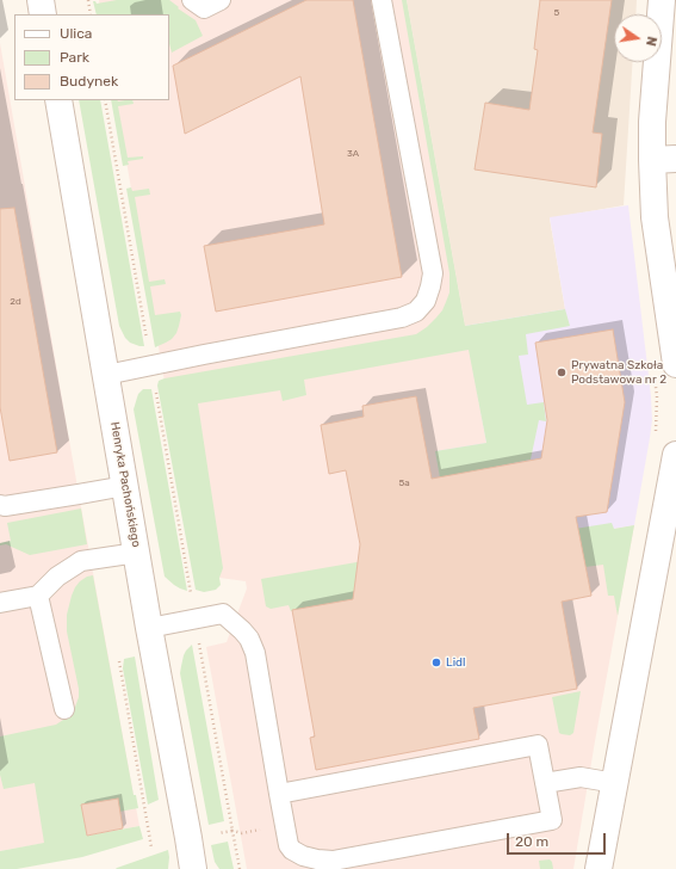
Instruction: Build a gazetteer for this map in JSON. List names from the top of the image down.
{
  "streets": {
    "street": ["Henryka Pachońskiego"]
  },
  "places": ["Prywatna Szkoła Podstawowa nr 2", "Lidl"],
  "house_numbers": [
    "5",
    "3A",
    "2d",
    "5a"
  ],
  "legend": ["Ulica", "Park", "Budynek"],
  "scale_bar": "20 m",
  "north": "right"
}
